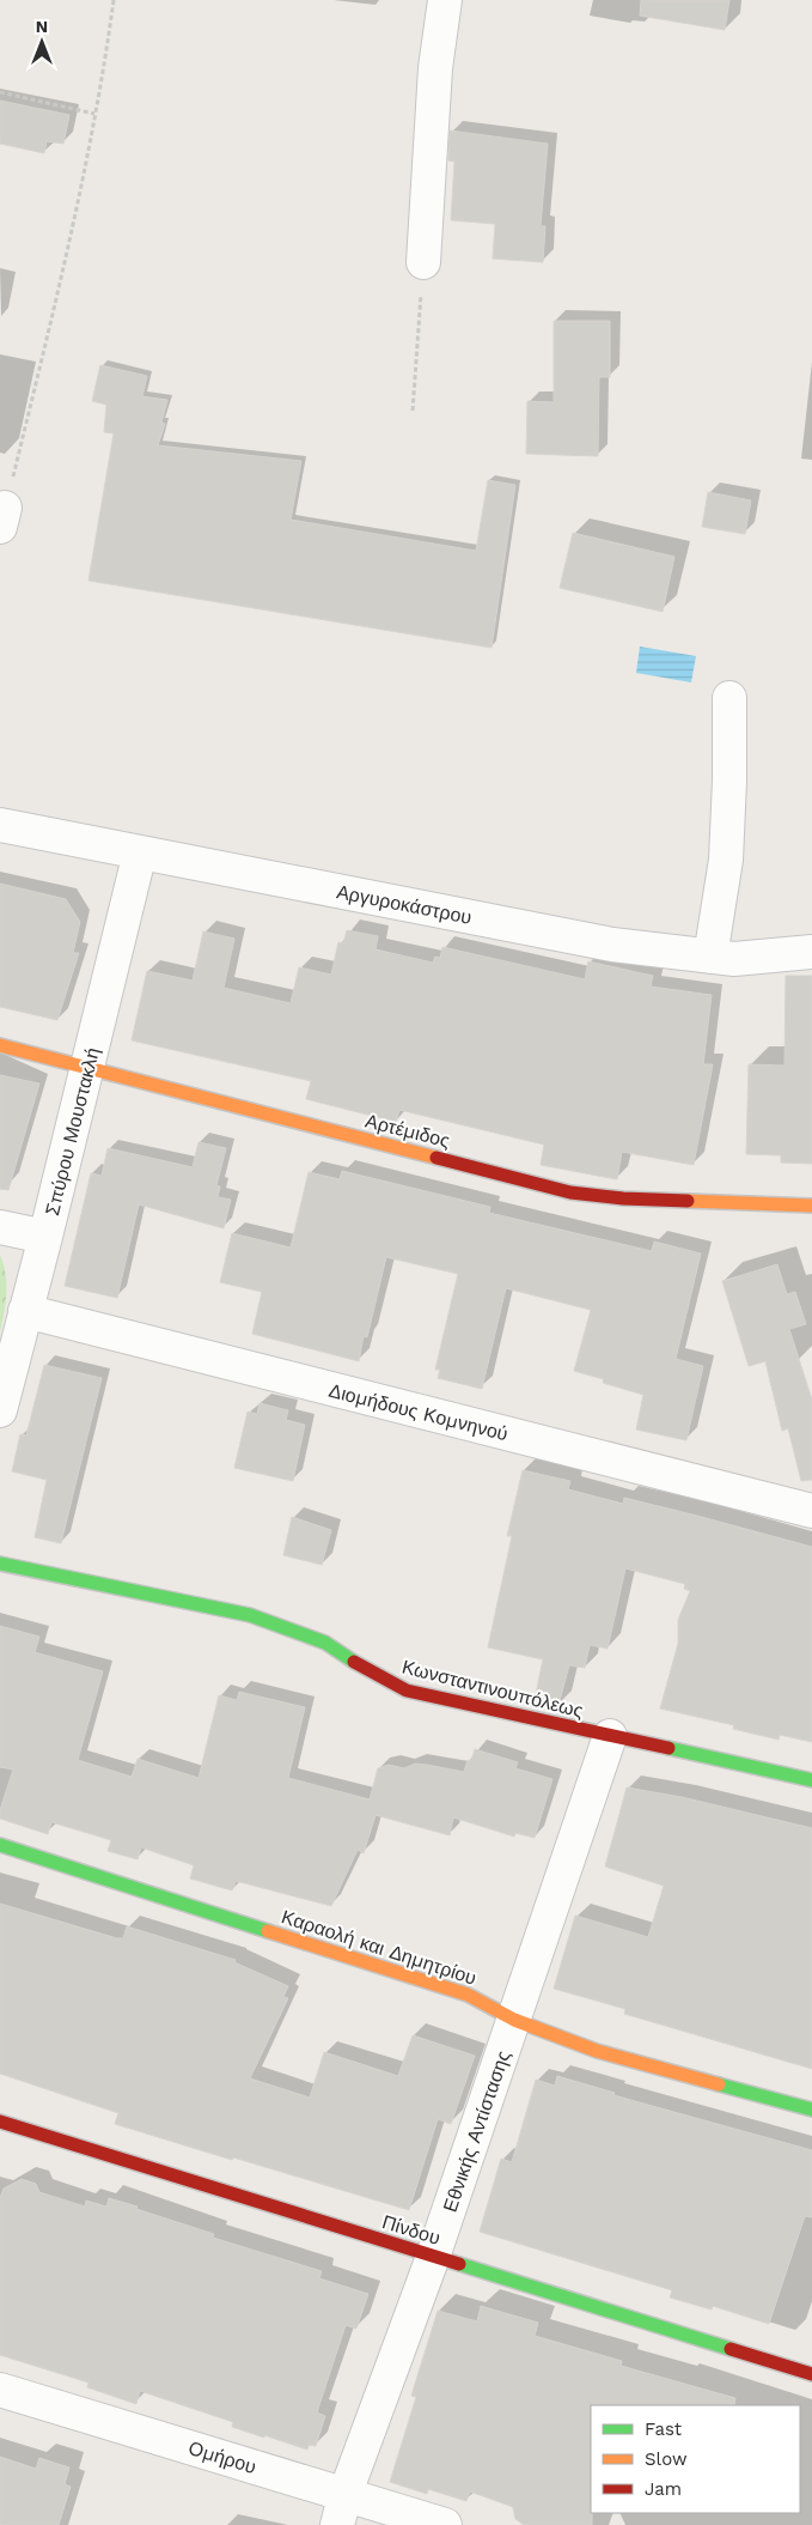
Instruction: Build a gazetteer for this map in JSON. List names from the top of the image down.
{
  "streets": {
    "street": [
      "Αργυροκάστρου",
      "Αρτέμιδος",
      "Σπύρου Μουστακλή",
      "Διομήδους Κομνηνού",
      "Κωνσταντινουπόλεως",
      "Καραολή και Δημητρίου",
      "Εθνικής Αντίστασης",
      "Πίνδου",
      "Ομήρου"
    ]
  },
  "crossings": [
    ["Αργυροκάστρου", "Σπύρου Μουστακλή"],
    ["Αρτέμιδος", "Σπύρου Μουστακλή"],
    ["Σπύρου Μουστακλή", "Διομήδους Κομνηνού"],
    ["Κωνσταντινουπόλεως", "Εθνικής Αντίστασης"],
    ["Καραολή και Δημητρίου", "Εθνικής Αντίστασης"],
    ["Εθνικής Αντίστασης", "Πίνδου"],
    ["Εθνικής Αντίστασης", "Ομήρου"]
  ],
  "legend": ["Fast", "Slow", "Jam"],
  "north": "top"
}
